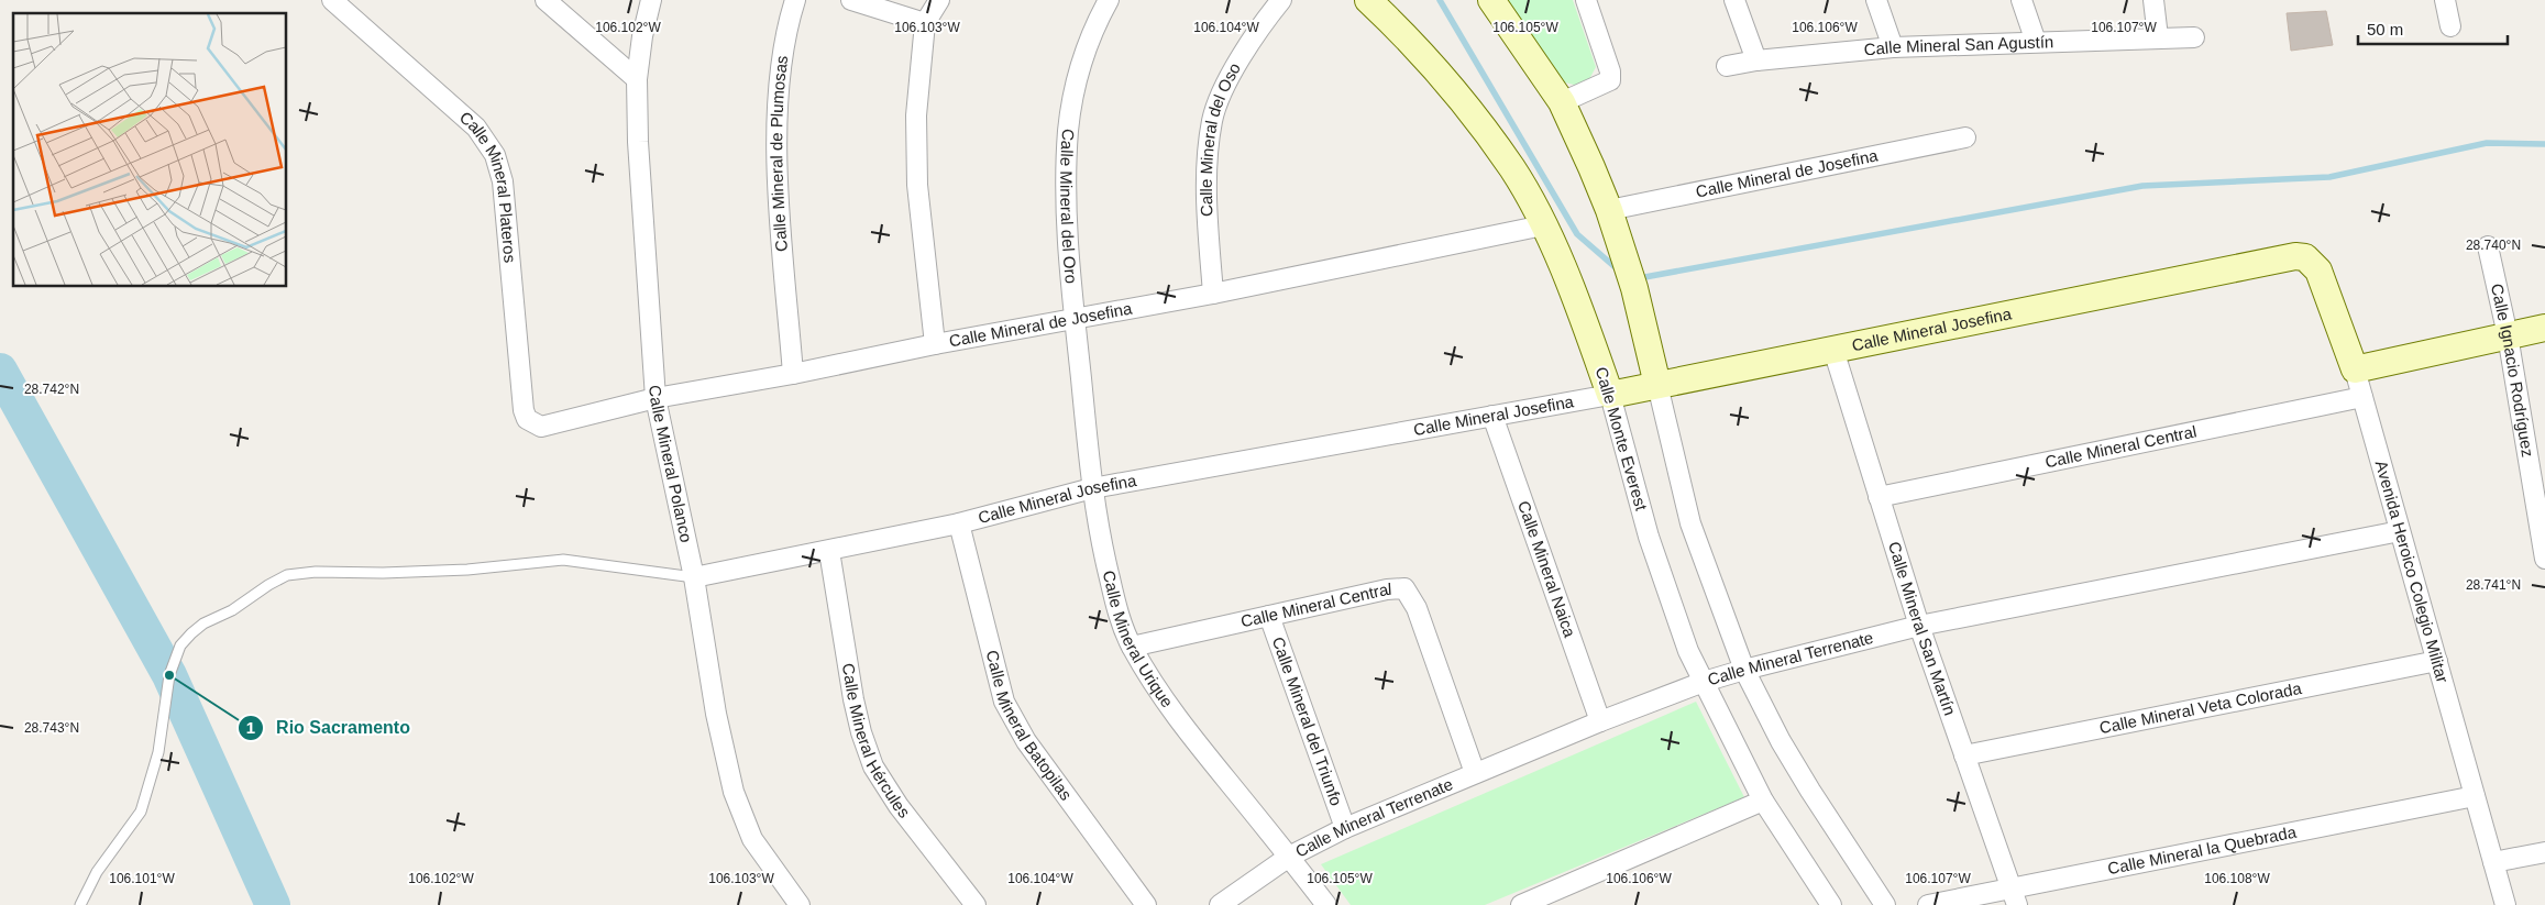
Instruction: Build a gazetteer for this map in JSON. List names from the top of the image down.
{
  "streets": {
    "street": [
      "Calle Mineral San Agustín",
      "Calle Mineral del Oso",
      "Calle Mineral de Plumosas",
      "Calle Mineral de Josefina",
      "Calle Mineral Plateros",
      "Calle Mineral del Oro",
      "Calle Mineral Josefina",
      "Calle Ignacio Rodríguez",
      "Calle Monte Everest",
      "Calle Mineral Central",
      "Calle Mineral Polanco",
      "Calle Mineral Naica",
      "Avenida Heroico Colegio Militar",
      "Calle Mineral San Martín",
      "Calle Mineral Urique",
      "Calle Mineral Terrenate",
      "Calle Mineral Veta Colorada",
      "Calle Mineral del Triunfo",
      "Calle Mineral Batopilas",
      "Calle Mineral Hércules",
      "Calle Mineral la Quebrada"
    ]
  },
  "crossings": [
    ["Calle Mineral del Oso", "Calle Mineral de Josefina"],
    ["Calle Mineral de Plumosas", "Calle Mineral de Josefina"],
    ["Calle Mineral de Josefina", "Calle Mineral Plateros"],
    ["Calle Mineral de Josefina", "Calle Mineral del Oro"],
    ["Calle Mineral de Josefina", "Calle Monte Everest"],
    ["Calle Mineral de Josefina", "Calle Mineral Polanco"],
    ["Calle Mineral de Josefina", "Calle Mineral Urique"],
    ["Calle Mineral del Oro", "Calle Mineral Urique"],
    ["Calle Mineral Josefina", "Calle Monte Everest"],
    ["Calle Mineral Josefina", "Calle Mineral Polanco"],
    ["Calle Mineral Josefina", "Calle Mineral Naica"],
    ["Calle Mineral Josefina", "Avenida Heroico Colegio Militar"],
    ["Calle Mineral Josefina", "Calle Mineral San Martín"],
    ["Calle Mineral Josefina", "Calle Mineral Urique"],
    ["Calle Mineral Josefina", "Calle Mineral Batopilas"],
    ["Calle Mineral Josefina", "Calle Mineral Hércules"],
    ["Calle Monte Everest", "Calle Mineral Terrenate"],
    ["Calle Mineral Central", "Avenida Heroico Colegio Militar"],
    ["Calle Mineral Central", "Calle Mineral San Martín"],
    ["Calle Mineral Central", "Calle Mineral Urique"],
    ["Calle Mineral Central", "Calle Mineral Terrenate"],
    ["Calle Mineral Central", "Calle Mineral del Triunfo"],
    ["Calle Mineral Naica", "Calle Mineral Terrenate"],
    ["Avenida Heroico Colegio Militar", "Calle Mineral Terrenate"],
    ["Avenida Heroico Colegio Militar", "Calle Mineral Veta Colorada"],
    ["Avenida Heroico Colegio Militar", "Calle Mineral la Quebrada"],
    ["Calle Mineral San Martín", "Calle Mineral Terrenate"],
    ["Calle Mineral San Martín", "Calle Mineral Veta Colorada"],
    ["Calle Mineral San Martín", "Calle Mineral la Quebrada"],
    ["Calle Mineral Urique", "Calle Mineral Terrenate"],
    ["Calle Mineral Terrenate", "Calle Mineral del Triunfo"]
  ],
  "places": ["Rio Sacramento"],
  "scale_bar": "50 m",
  "coordinates": [
    "106.102°W",
    "106.103°W",
    "106.104°W",
    "106.105°W",
    "106.106°W",
    "106.107°W",
    "28.740°N",
    "28.742°N",
    "28.741°N",
    "28.743°N",
    "106.101°W",
    "106.108°W"
  ]
}
